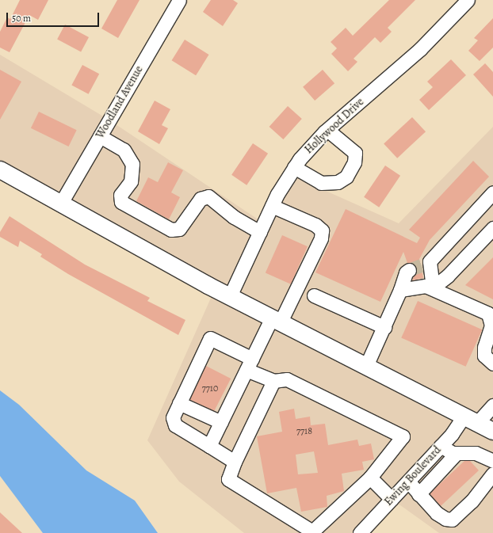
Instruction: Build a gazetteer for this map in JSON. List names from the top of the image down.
{
  "streets": {
    "street": ["Woodland Avenue", "Hollywood Drive", "Ewing Boulevard"]
  },
  "house_numbers": ["7710", "7718"],
  "scale_bar": "50 m"
}
